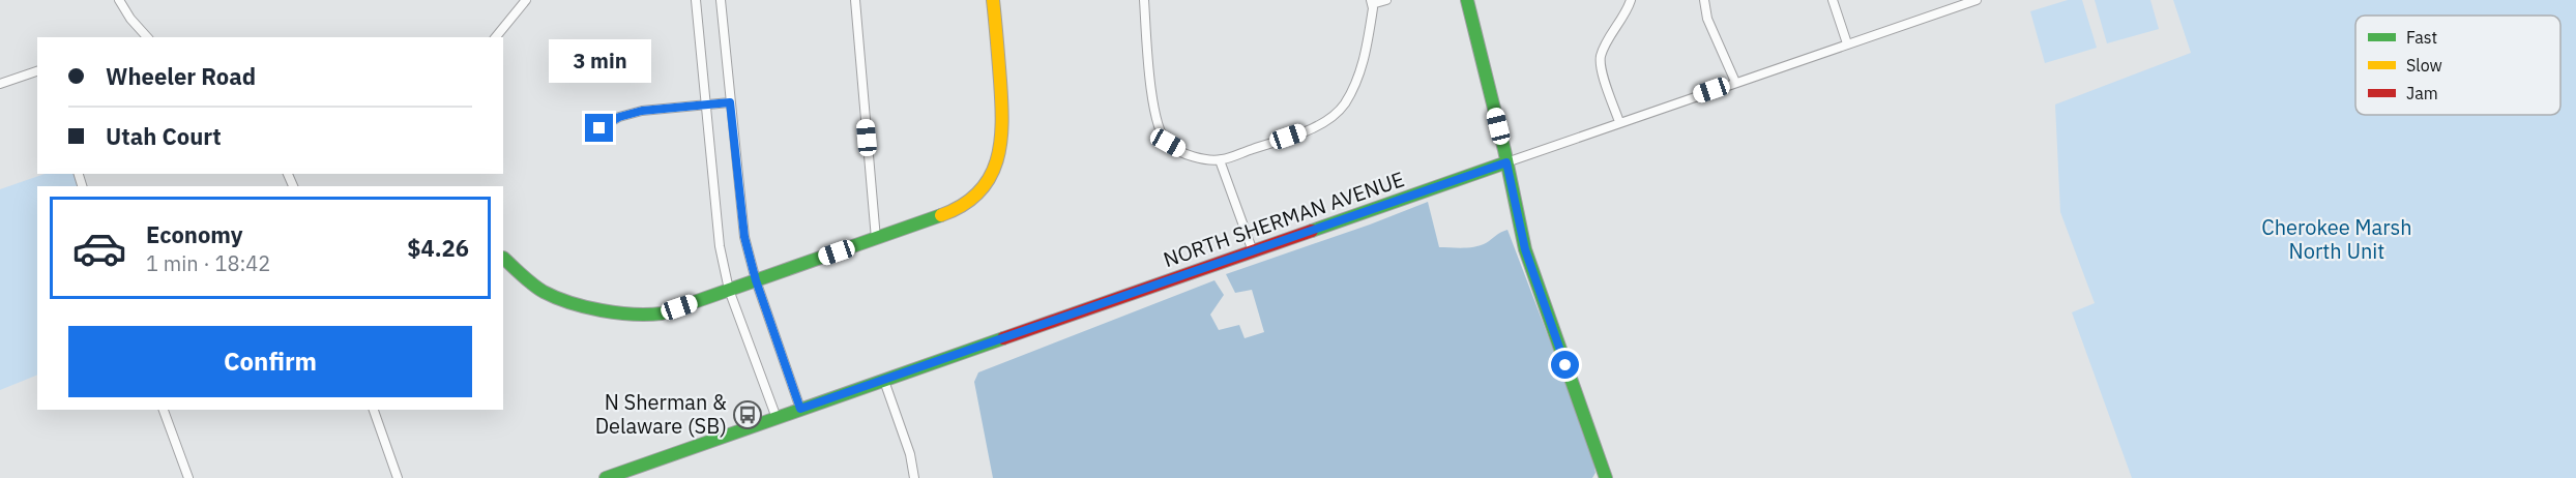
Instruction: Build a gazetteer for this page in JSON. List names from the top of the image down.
{
  "streets": {
    "street": ["NORTH SHERMAN AVENUE"]
  },
  "parks": ["Cherokee Marsh North Unit"],
  "places": {
    "bus stop": ["N Sherman & Delaware (SB)"]
  },
  "legend": ["Fast", "Slow", "Jam"],
  "page": {
    "banner": ["Wheeler Road", "Utah Court"],
    "bubble": "3 min",
    "list": [
      {
        "name": "Economy",
        "note": "1 min · 18:42",
        "value": "$4.26"
      }
    ],
    "buttons": "Confirm"
  }
}
